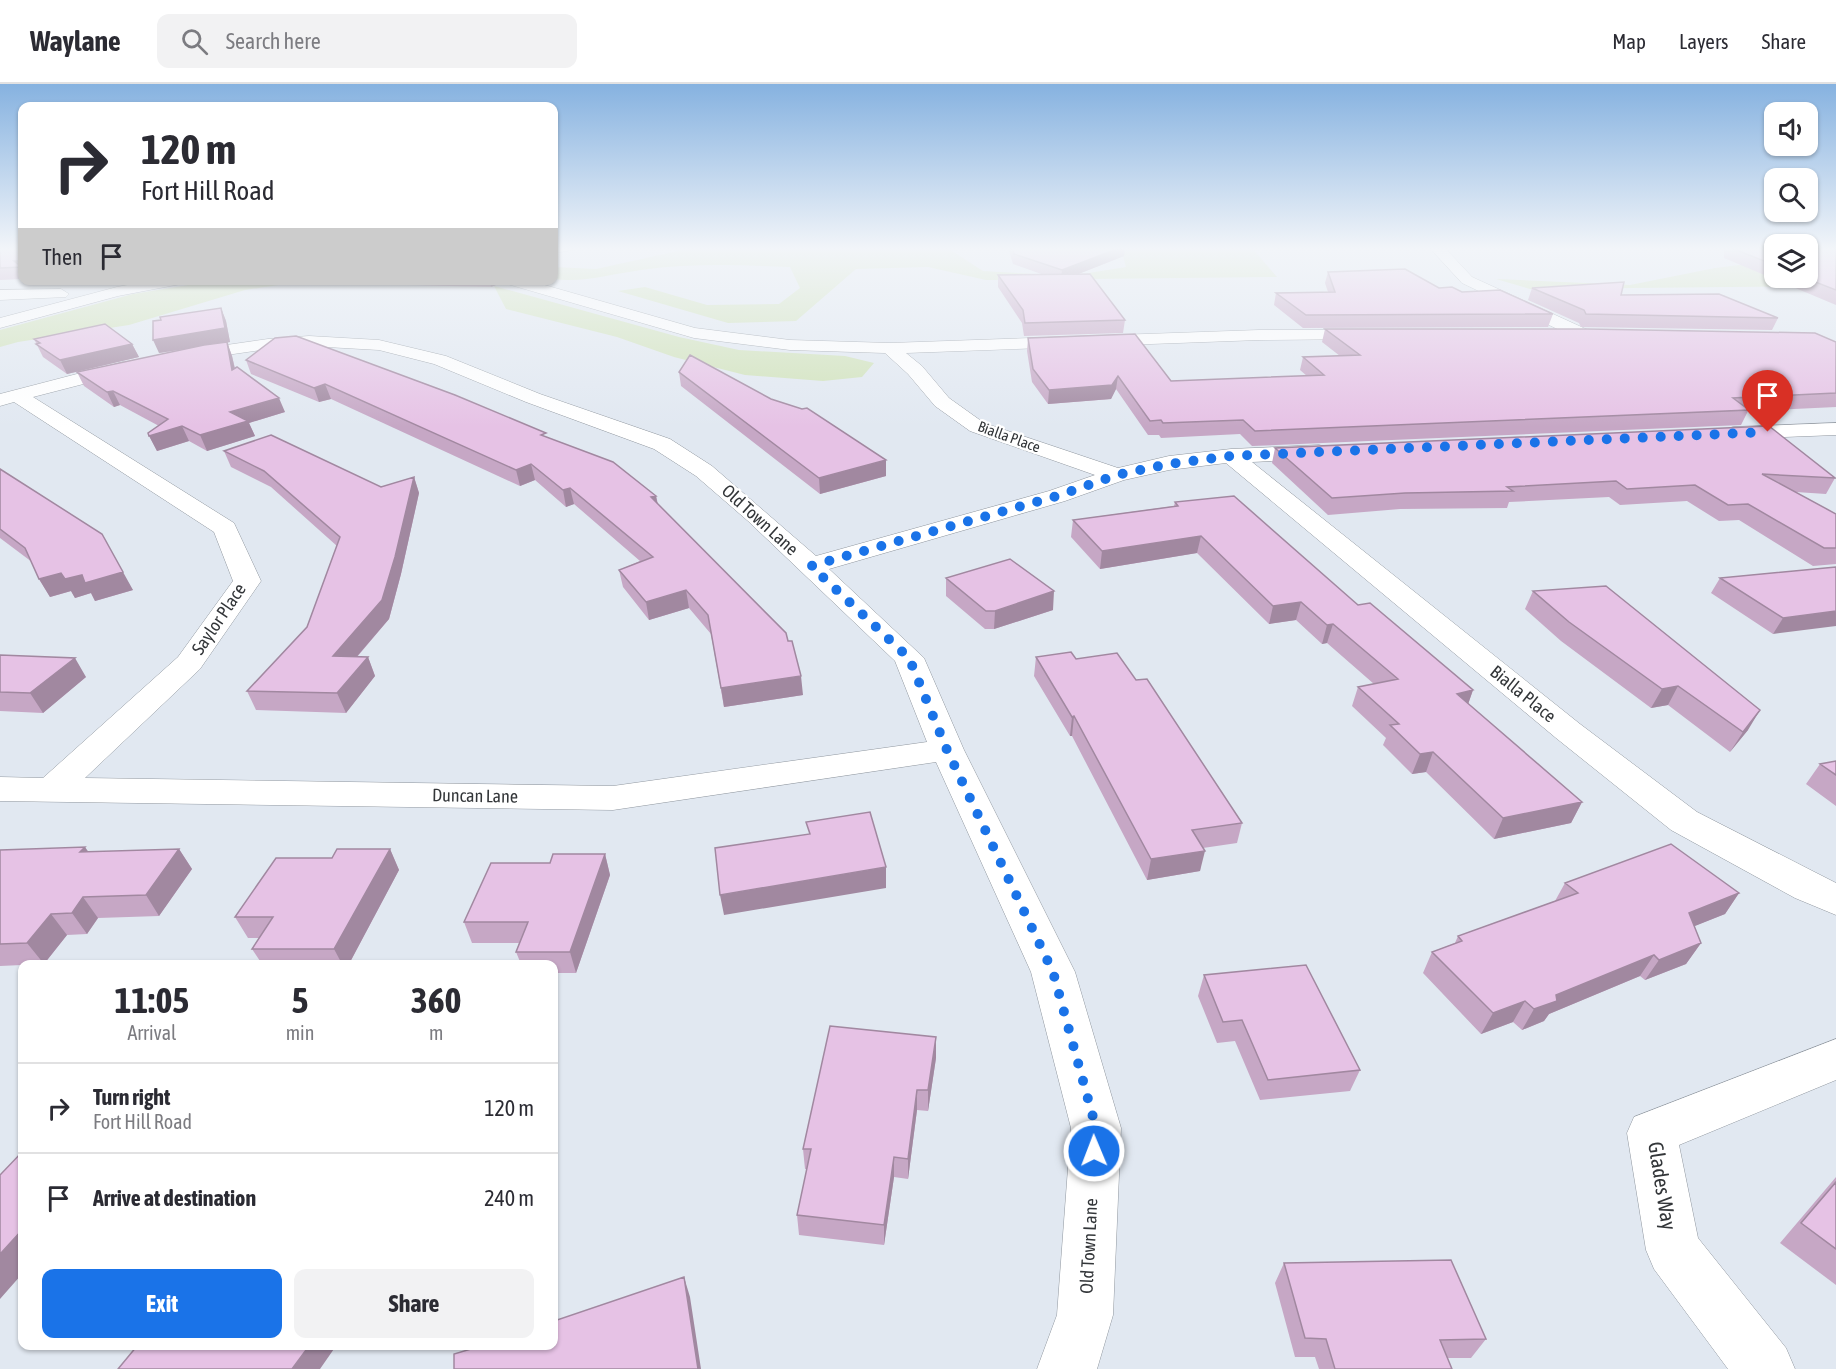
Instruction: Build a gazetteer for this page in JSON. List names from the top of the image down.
{
  "streets": {
    "street": [
      "Bialla Place",
      "Old Town Lane",
      "Saylor Place",
      "Duncan Lane",
      "Glades Way"
    ]
  },
  "crossings": [
    ["Old Town Lane", "Duncan Lane"],
    ["Saylor Place", "Duncan Lane"]
  ],
  "page": {
    "header": "Waylane",
    "search": "Search here",
    "nav": ["Map", "Layers", "Share"],
    "turn": ["120 m", "Fort Hill Road"],
    "then": "Then",
    "eta": [
      "11:05",
      "Arrival",
      "5",
      "min",
      "360",
      "m"
    ],
    "list": [
      {
        "name": "Turn right",
        "note": "Fort Hill Road",
        "value": "120 m"
      },
      {
        "name": "Arrive at destination",
        "value": "240 m"
      }
    ],
    "buttons": ["Exit", "Share"]
  }
}
